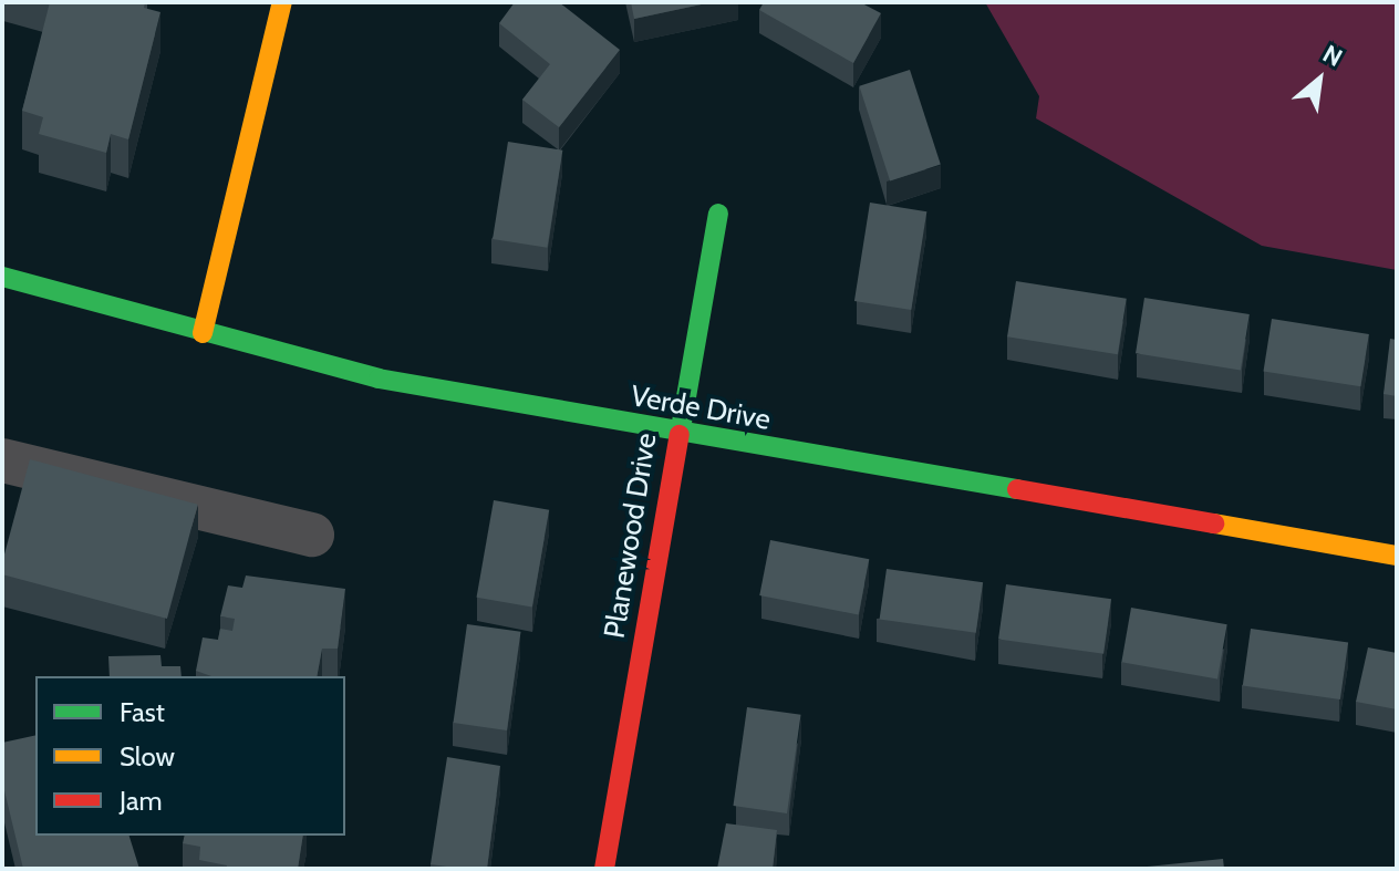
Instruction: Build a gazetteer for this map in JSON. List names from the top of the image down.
{
  "streets": {
    "street": ["Verde Drive", "Planewood Drive"]
  },
  "crossings": [
    ["Verde Drive", "Planewood Drive"]
  ],
  "legend": ["Fast", "Slow", "Jam"],
  "north": "top right"
}
